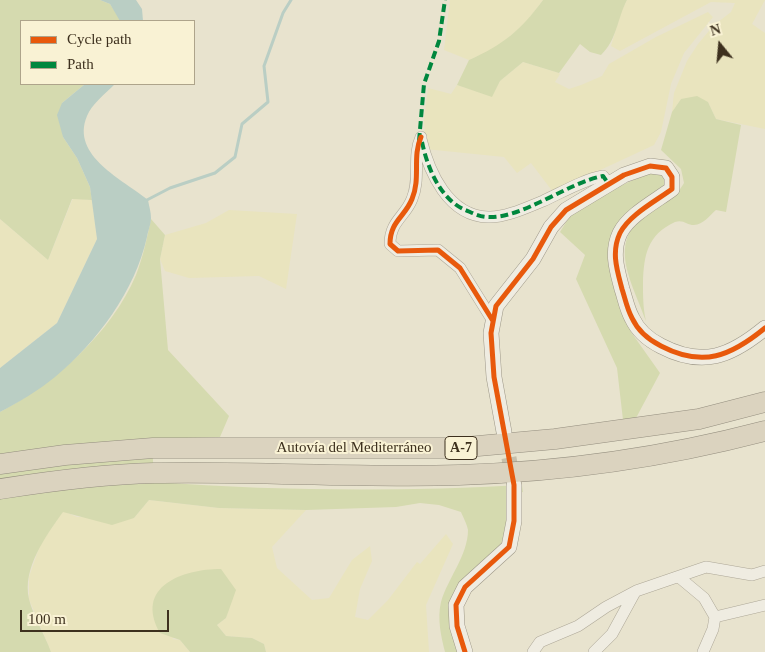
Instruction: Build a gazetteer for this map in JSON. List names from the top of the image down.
{
  "streets": {
    "highway": ["Autovía del Mediterráneo", "A-7"]
  },
  "legend": ["Cycle path", "Path"],
  "scale_bar": "100 m",
  "north": "top"
}
